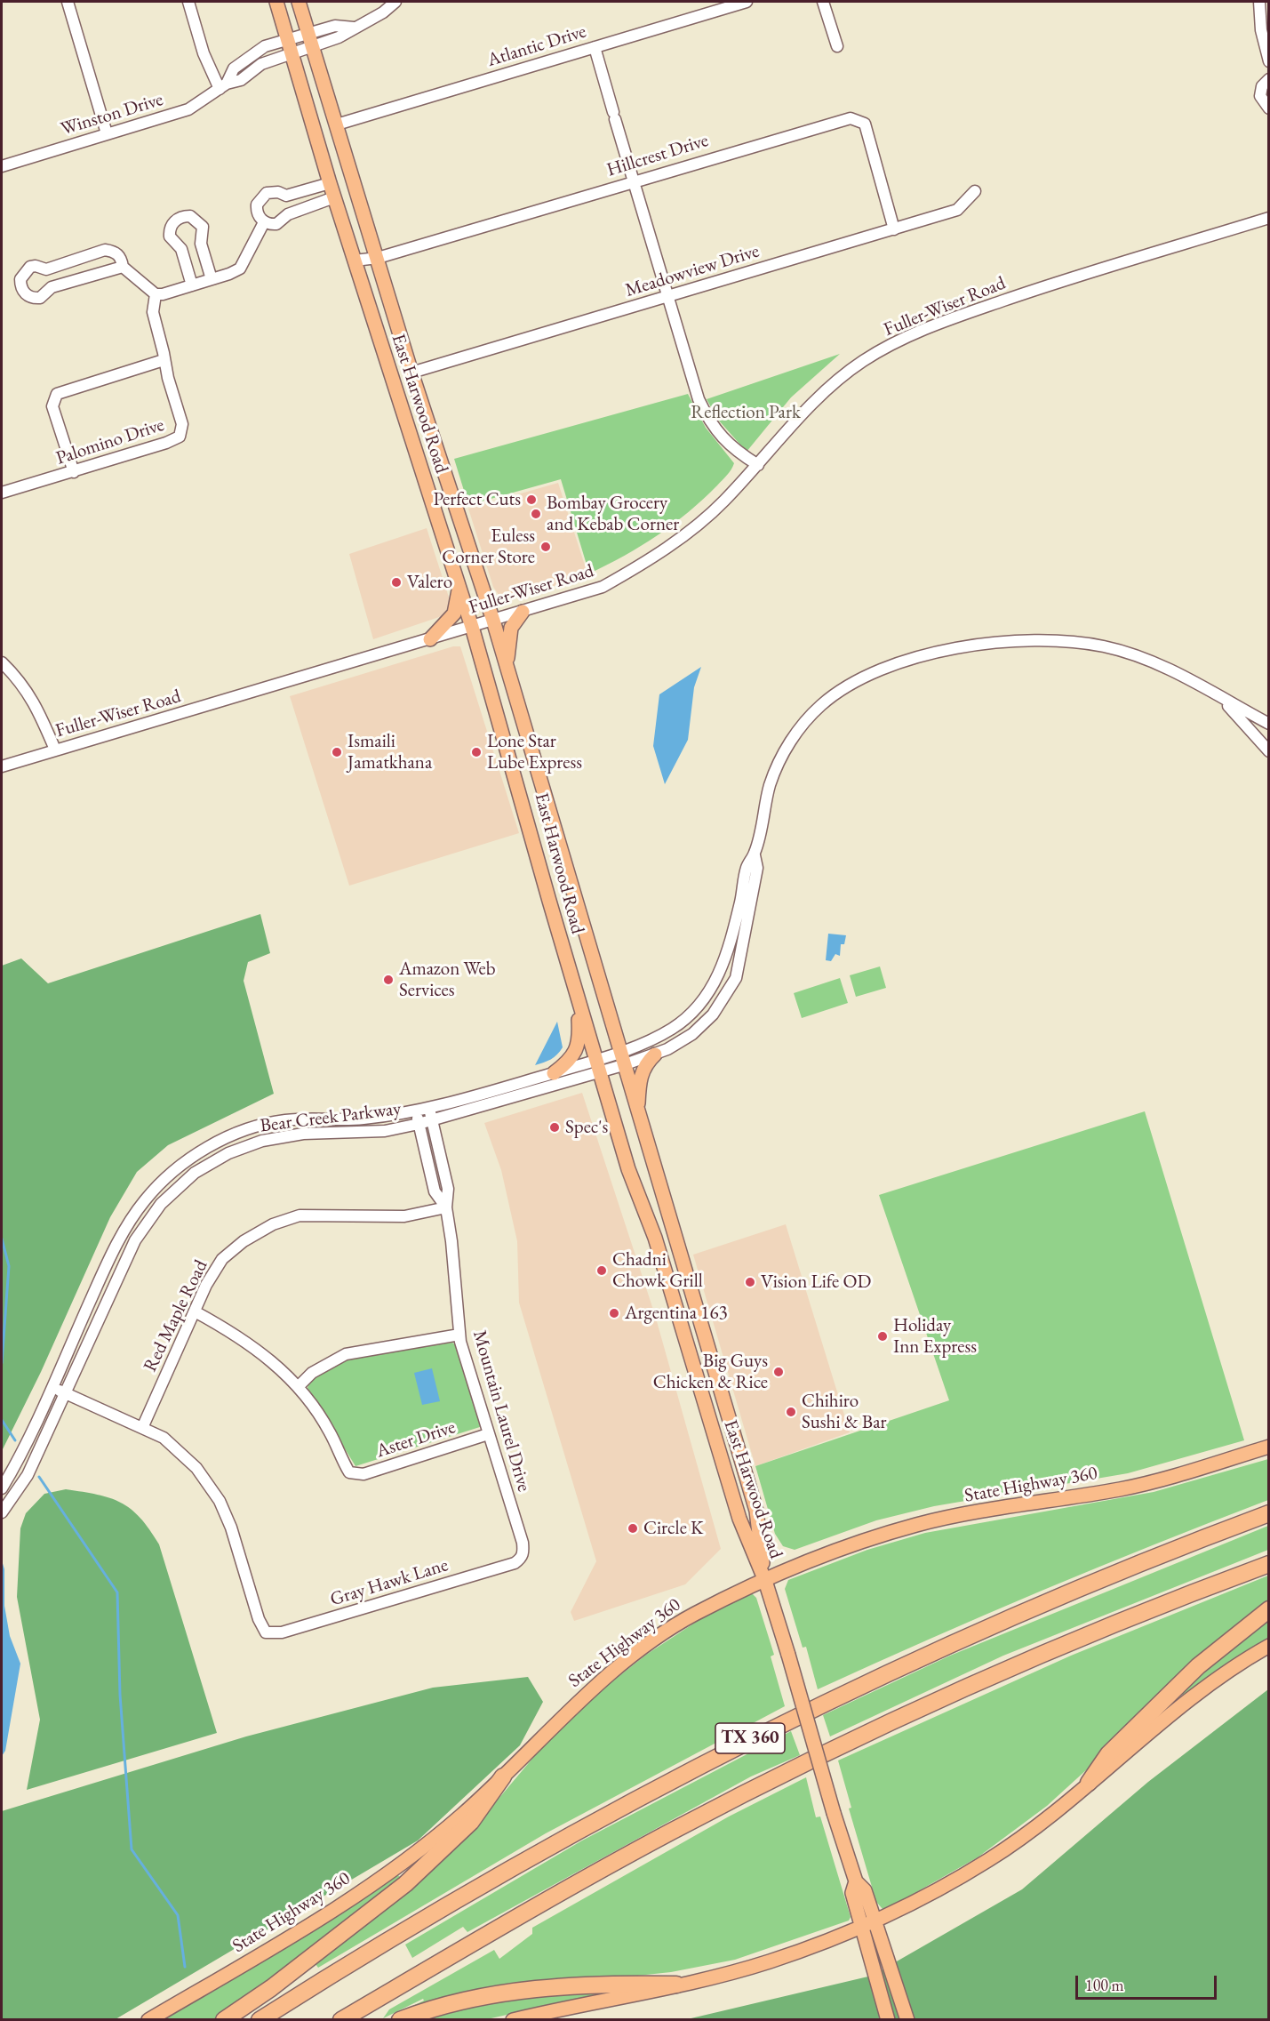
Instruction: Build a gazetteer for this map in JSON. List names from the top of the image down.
{
  "streets": {
    "highway": ["TX 360"],
    "main road": ["East Harwood Road", "State Highway 360"],
    "street": [
      "Atlantic Drive",
      "Winston Drive",
      "Hillcrest Drive",
      "Meadowview Drive",
      "Fuller-Wiser Road",
      "Palomino Drive",
      "Bear Creek Parkway",
      "Red Maple Road",
      "Mountain Laurel Drive",
      "Aster Drive",
      "Gray Hawk Lane"
    ]
  },
  "crossings": [
    ["Atlantic Drive", "East Harwood Road"],
    ["Winston Drive", "East Harwood Road"],
    ["Hillcrest Drive", "Meadowview Drive"],
    ["Hillcrest Drive", "East Harwood Road"],
    ["Meadowview Drive", "East Harwood Road"],
    ["Fuller-Wiser Road", "East Harwood Road"],
    ["East Harwood Road", "Bear Creek Parkway"],
    ["East Harwood Road", "State Highway 360"],
    ["Bear Creek Parkway", "Mountain Laurel Drive"],
    ["Red Maple Road", "Mountain Laurel Drive"],
    ["Red Maple Road", "Gray Hawk Lane"],
    ["Mountain Laurel Drive", "Aster Drive"],
    ["Mountain Laurel Drive", "Gray Hawk Lane"]
  ],
  "parks": ["Reflection Park"],
  "places": [
    "Perfect Cuts",
    "Bombay Grocery and Kebab Corner",
    "Euless Corner Store",
    "Valero",
    "Ismaili Jamatkhana",
    "Lone Star Lube Express",
    "Amazon Web Services",
    "Spec's",
    "Chadni Chowk Grill",
    "Vision Life OD",
    "Argentina 163",
    "Holiday Inn Express",
    "Big Guys Chicken & Rice",
    "Chihiro Sushi & Bar",
    "Circle K"
  ],
  "scale_bar": "100 m"
}
